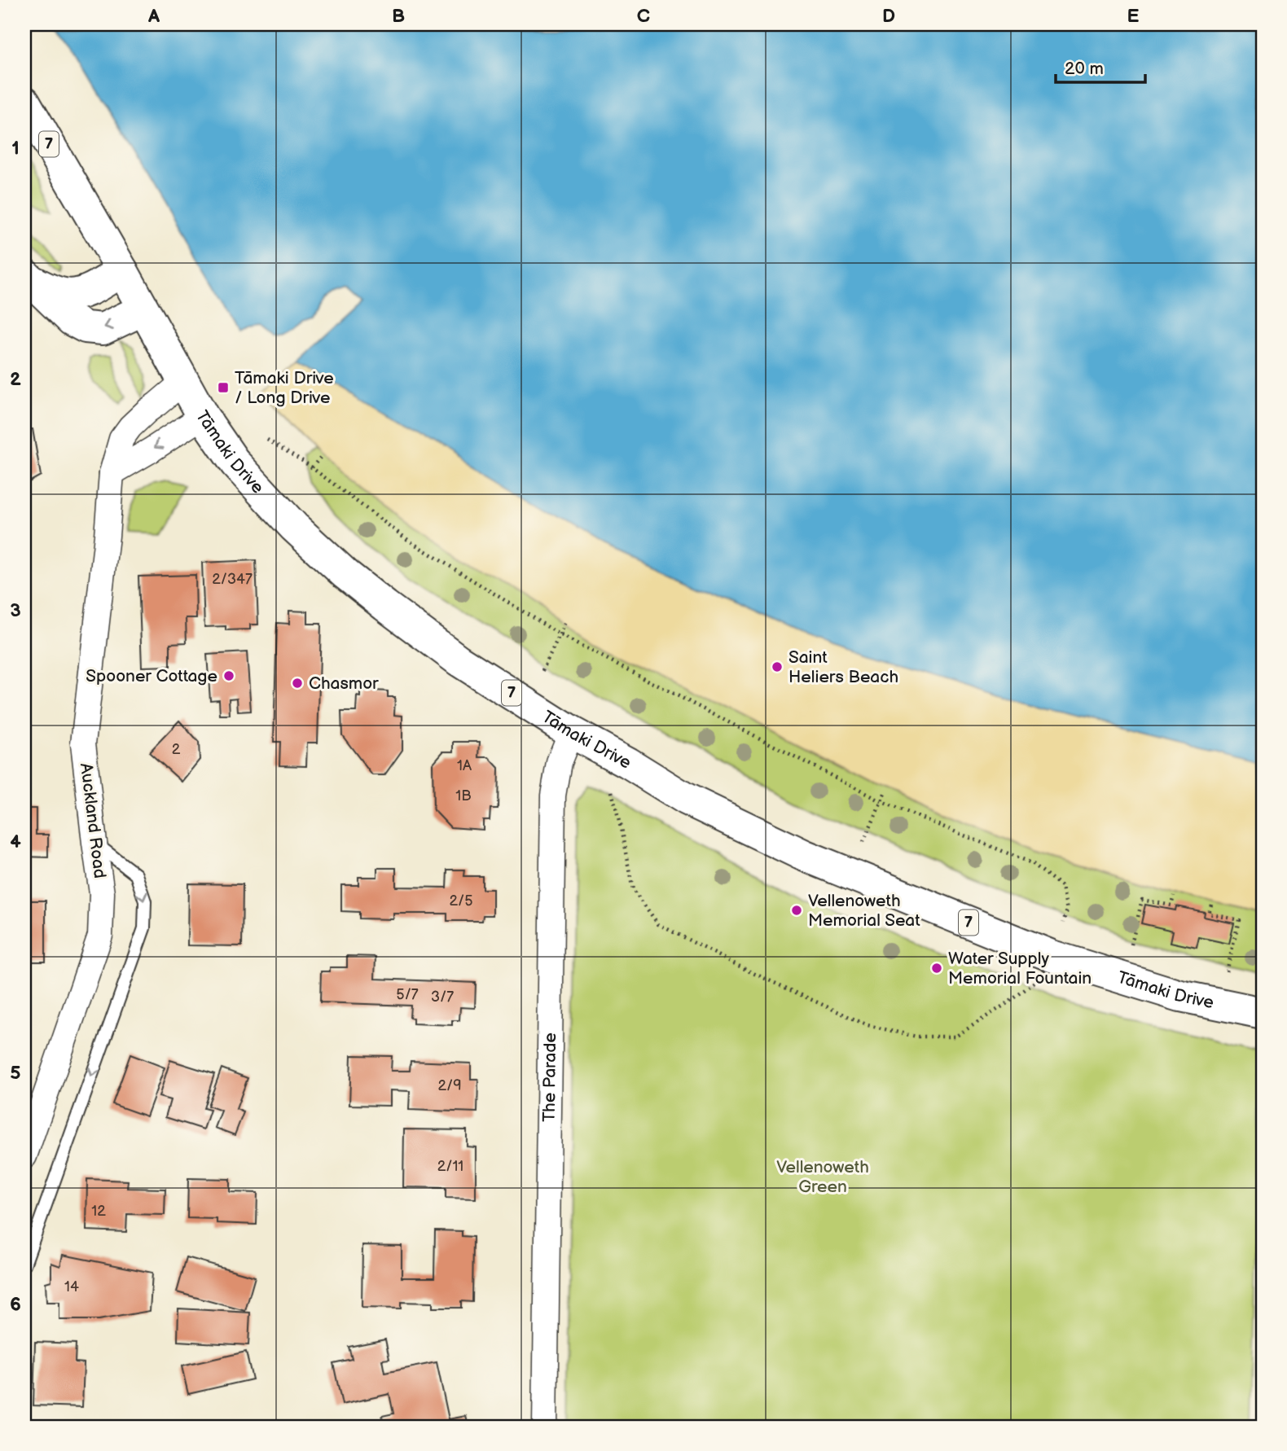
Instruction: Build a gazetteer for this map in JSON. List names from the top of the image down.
{
  "streets": {
    "main road": ["7", "Tāmaki Drive"],
    "street": ["Auckland Road", "The Parade"]
  },
  "crossings": [
    ["Tāmaki Drive", "Auckland Road"],
    ["Tāmaki Drive", "The Parade"]
  ],
  "parks": ["Vellenoweth Green"],
  "places": {
    "transit": ["Tāmaki Drive / Long Drive"],
    "other": [
      "Saint Heliers Beach",
      "Spooner Cottage",
      "Chasmor",
      "Vellenoweth Memorial Seat",
      "Water Supply Memorial Fountain"
    ]
  },
  "house_numbers": [
    "2/347",
    "2",
    "1A",
    "1B",
    "2/5",
    "5/7",
    "3/7",
    "2/9",
    "2/11",
    "12",
    "14"
  ],
  "scale_bar": "20 m",
  "grid": {
    "columns": [
      "A",
      "B",
      "C",
      "D",
      "E"
    ],
    "rows": [
      "1",
      "2",
      "3",
      "4",
      "5",
      "6"
    ]
  }
}
